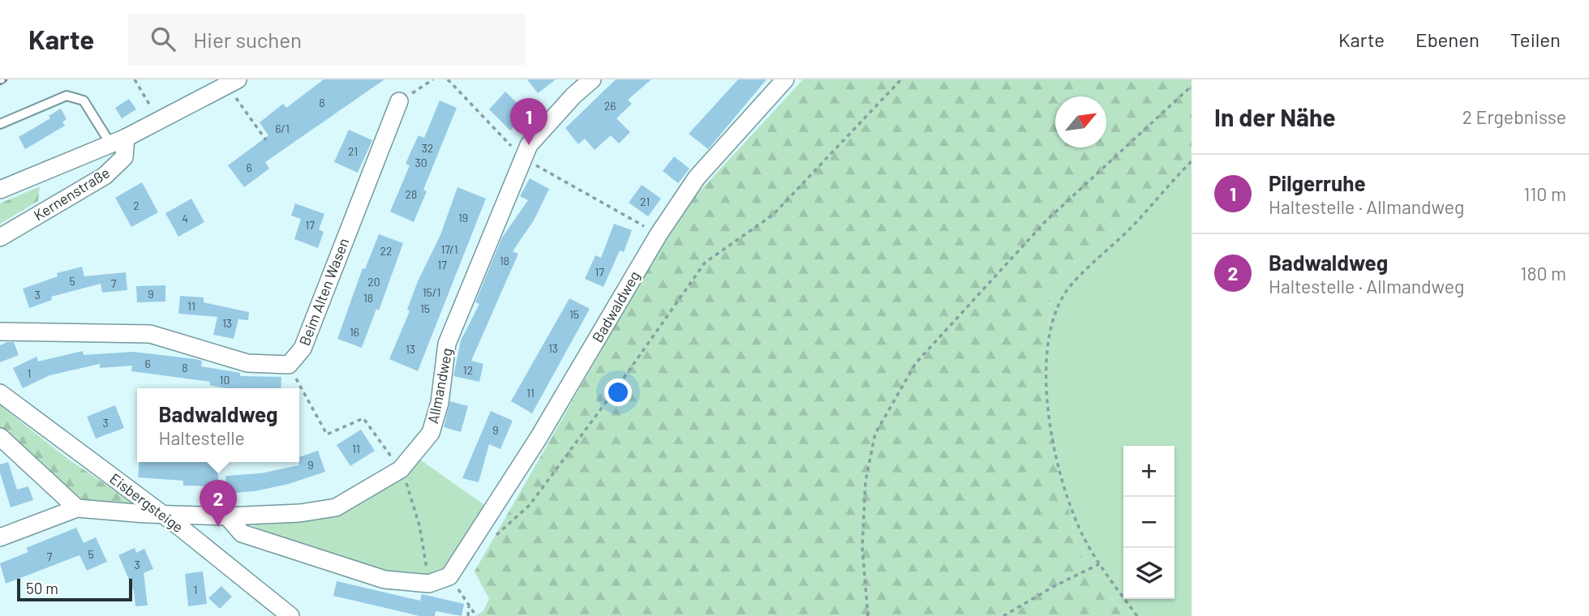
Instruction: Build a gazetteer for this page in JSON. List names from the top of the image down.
{
  "streets": {
    "street": [
      "Kernenstraße",
      "Beim Alten Wasen",
      "Badwaldweg",
      "Allmandweg",
      "Eisbergsteige"
    ]
  },
  "crossings": [
    ["Allmandweg", "Eisbergsteige"]
  ],
  "house_numbers": [
    "8",
    "26",
    "6/1",
    "32",
    "21",
    "30",
    "6",
    "28",
    "21",
    "2",
    "19",
    "4",
    "17",
    "17/1",
    "22",
    "18",
    "17",
    "17",
    "5",
    "20",
    "7",
    "15/1",
    "9",
    "3",
    "18",
    "11",
    "15",
    "15",
    "13",
    "16",
    "13",
    "13",
    "6",
    "8",
    "12",
    "1",
    "10",
    "11",
    "3",
    "9",
    "11",
    "9",
    "5",
    "7",
    "3",
    "1"
  ],
  "scale_bar": "50 m",
  "north": "top right",
  "page": {
    "header": "Karte",
    "search": "Hier suchen",
    "nav": ["Karte", "Ebenen", "Teilen"],
    "heading": ["In der Nähe", "2 Ergebnisse"],
    "pins": ["1", "2"],
    "list": [
      {
        "mark": "1",
        "name": "Pilgerruhe",
        "note": "Haltestelle · Allmandweg",
        "value": "110 m"
      },
      {
        "mark": "2",
        "name": "Badwaldweg",
        "note": "Haltestelle · Allmandweg",
        "value": "180 m"
      }
    ],
    "popup": ["Badwaldweg", "Haltestelle"],
    "map_buttons": ["+", "−"],
    "scale": "50 m"
  }
}
